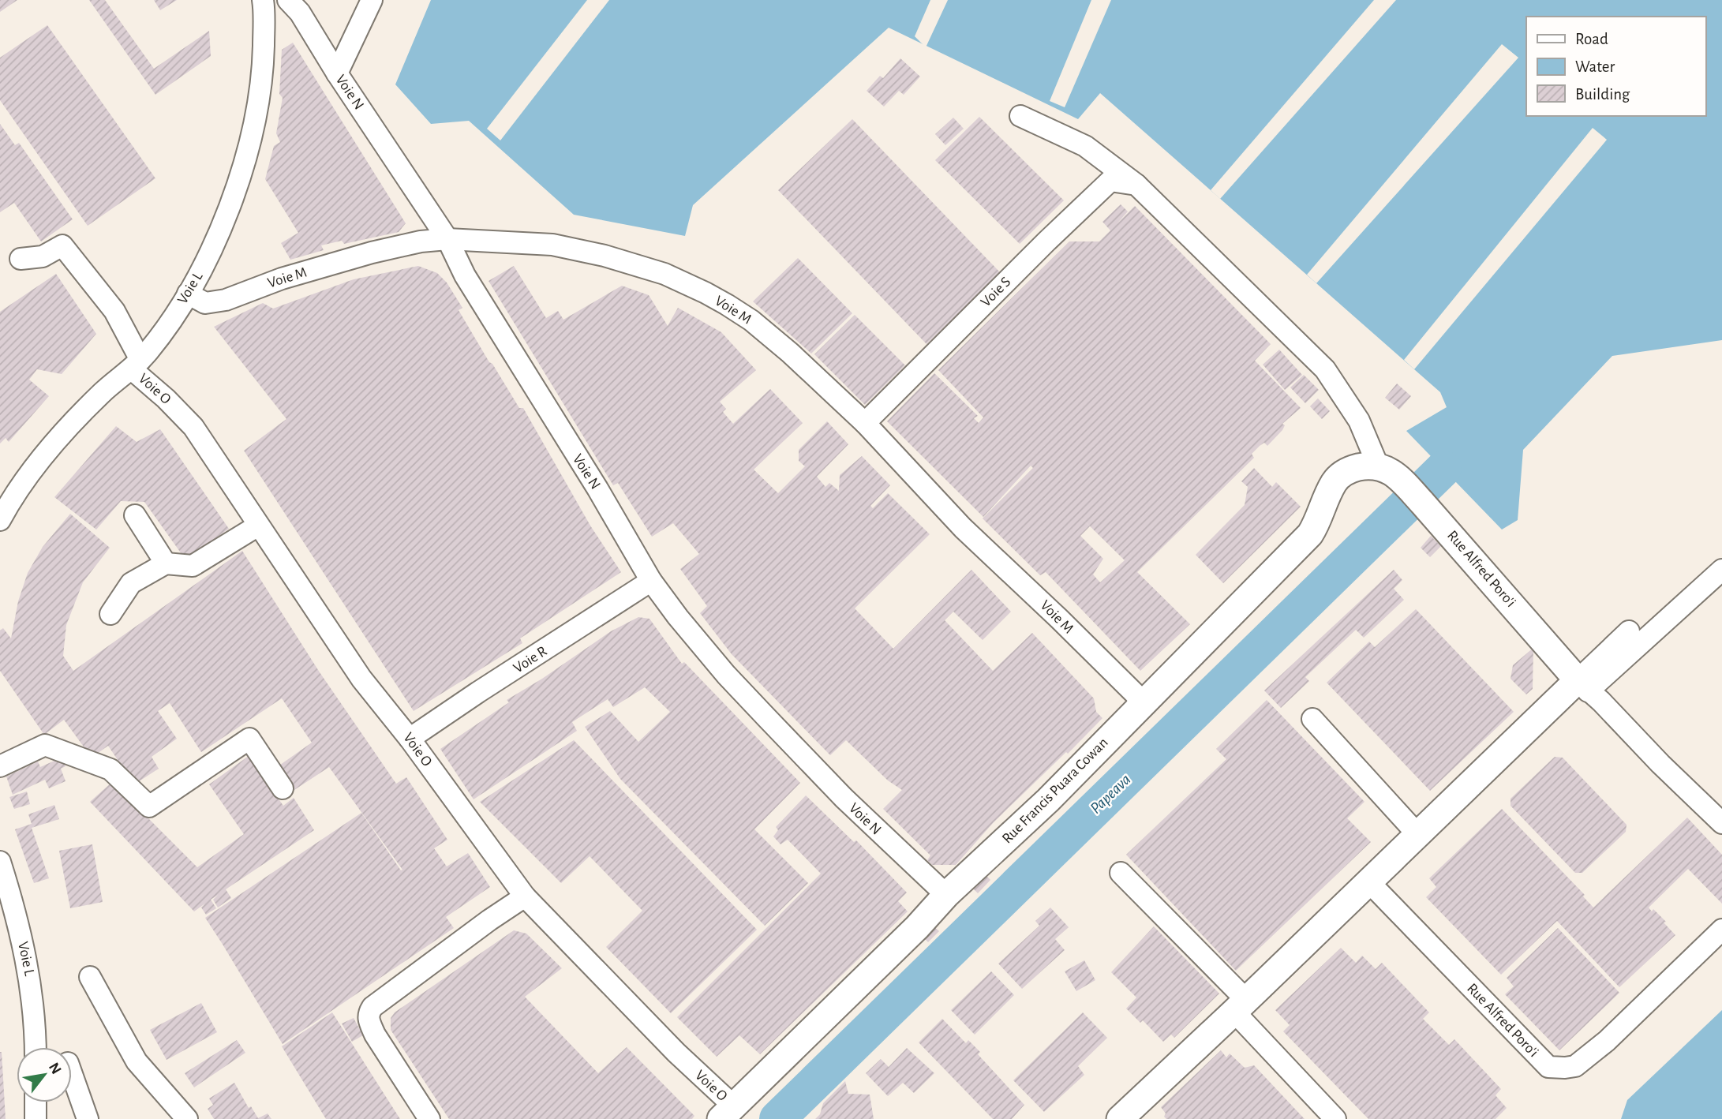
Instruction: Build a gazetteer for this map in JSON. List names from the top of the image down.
{
  "streets": {
    "main road": ["Rue Alfred Poro'i", "Rue Francis Puara Cowan"],
    "street": [
      "Voie N",
      "Voie M",
      "Voie L",
      "Voie S",
      "Voie O",
      "Voie R"
    ]
  },
  "crossings": [
    ["Voie N", "Voie M"],
    ["Voie N", "Voie R"],
    ["Voie N", "Rue Francis Puara Cowan"],
    ["Voie M", "Voie L"],
    ["Voie M", "Voie S"],
    ["Voie M", "Rue Francis Puara Cowan"],
    ["Voie L", "Voie O"],
    ["Voie O", "Voie R"],
    ["Voie O", "Rue Francis Puara Cowan"],
    ["Rue Alfred Poro'i", "Rue Francis Puara Cowan"]
  ],
  "water": ["Papeava"],
  "legend": ["Road", "Water", "Building"],
  "north": "top right"
}
